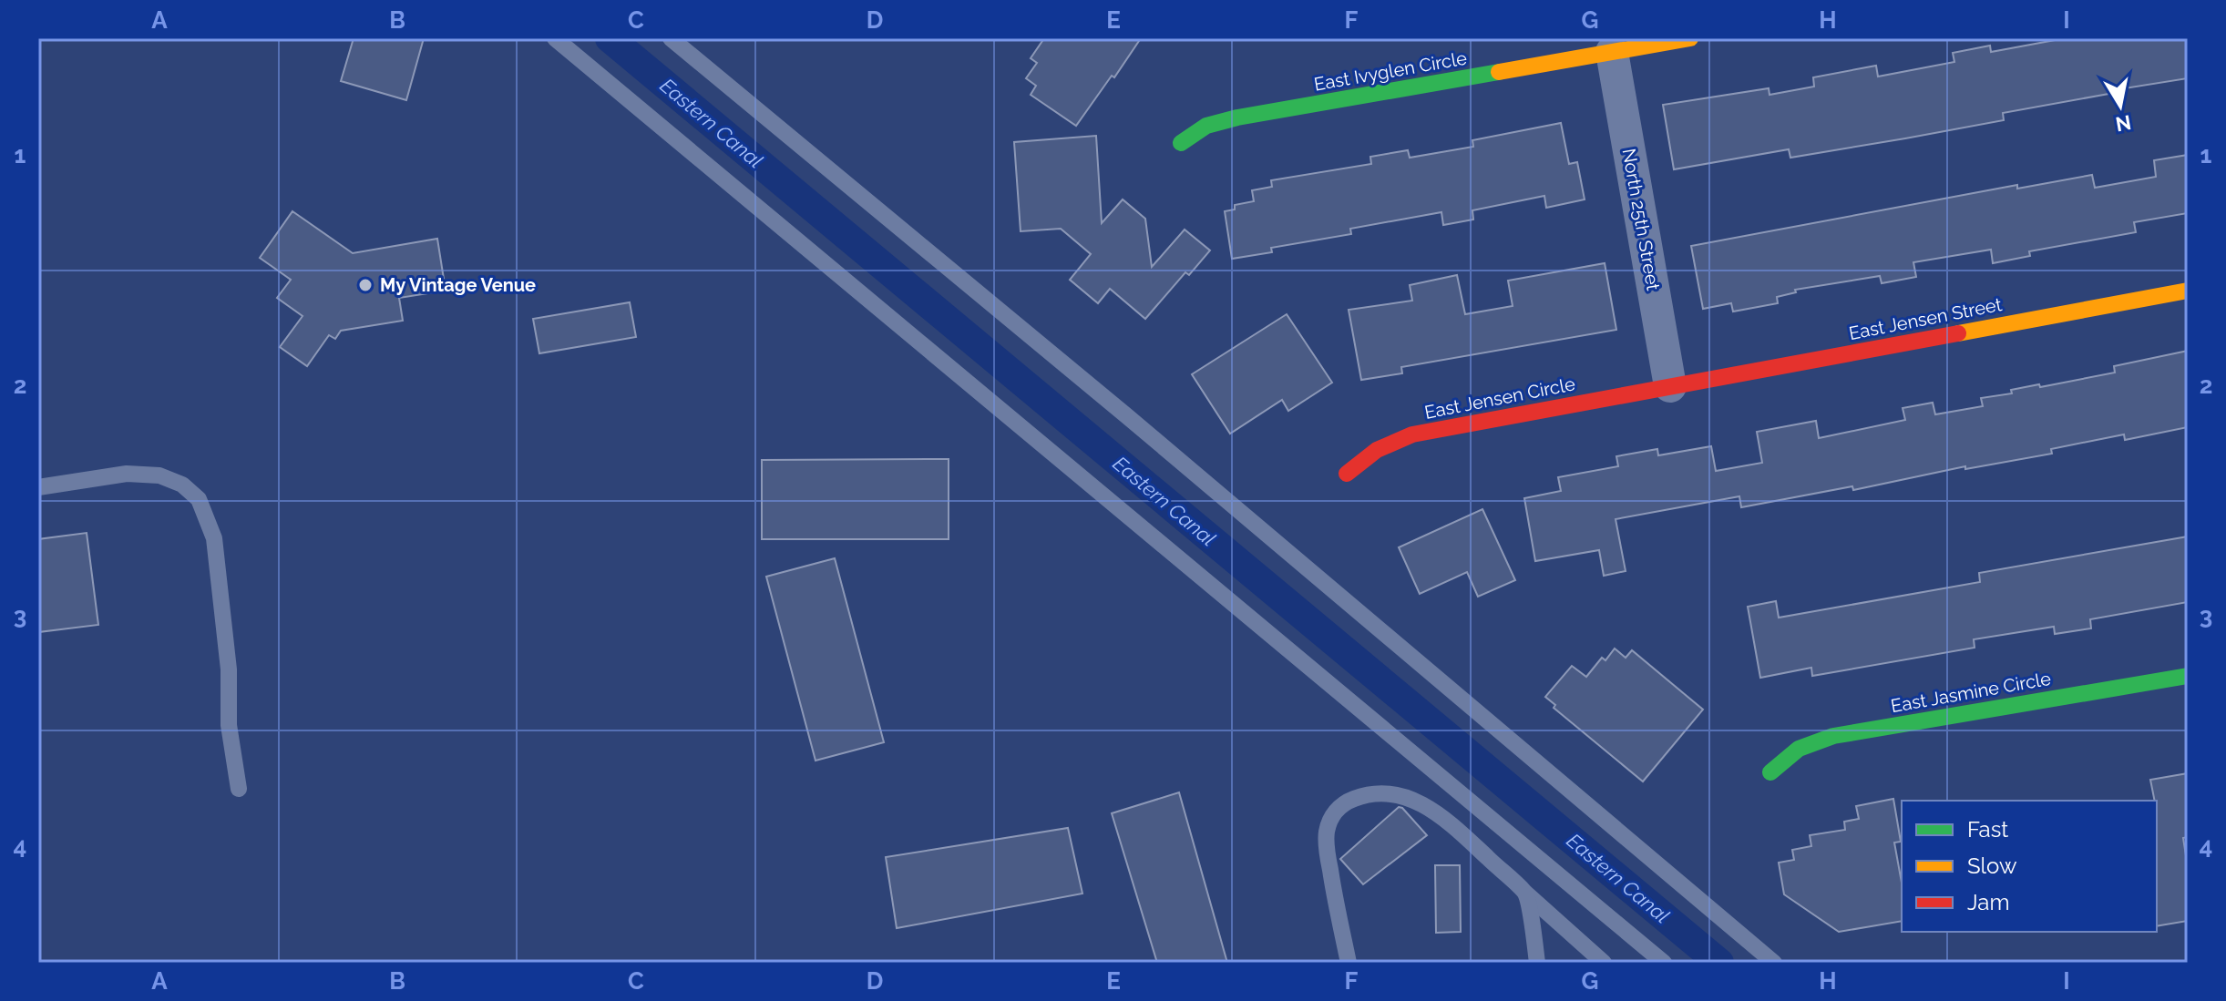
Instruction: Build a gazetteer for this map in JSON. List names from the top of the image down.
{
  "streets": {
    "street": [
      "East Ivyglen Circle",
      "North 25th Street",
      "East Jensen Street",
      "East Jensen Circle",
      "East Jasmine Circle"
    ]
  },
  "crossings": [
    ["East Ivyglen Circle", "North 25th Street"],
    ["North 25th Street", "East Jensen Street"],
    ["North 25th Street", "East Jensen Circle"],
    ["East Jensen Street", "East Jensen Circle"]
  ],
  "water": ["Eastern Canal"],
  "places": ["My Vintage Venue"],
  "legend": ["Fast", "Slow", "Jam"],
  "north": "bottom",
  "grid": {
    "columns": [
      "A",
      "B",
      "C",
      "D",
      "E",
      "F",
      "G",
      "H",
      "I"
    ],
    "rows": [
      "1",
      "2",
      "3",
      "4"
    ]
  }
}
